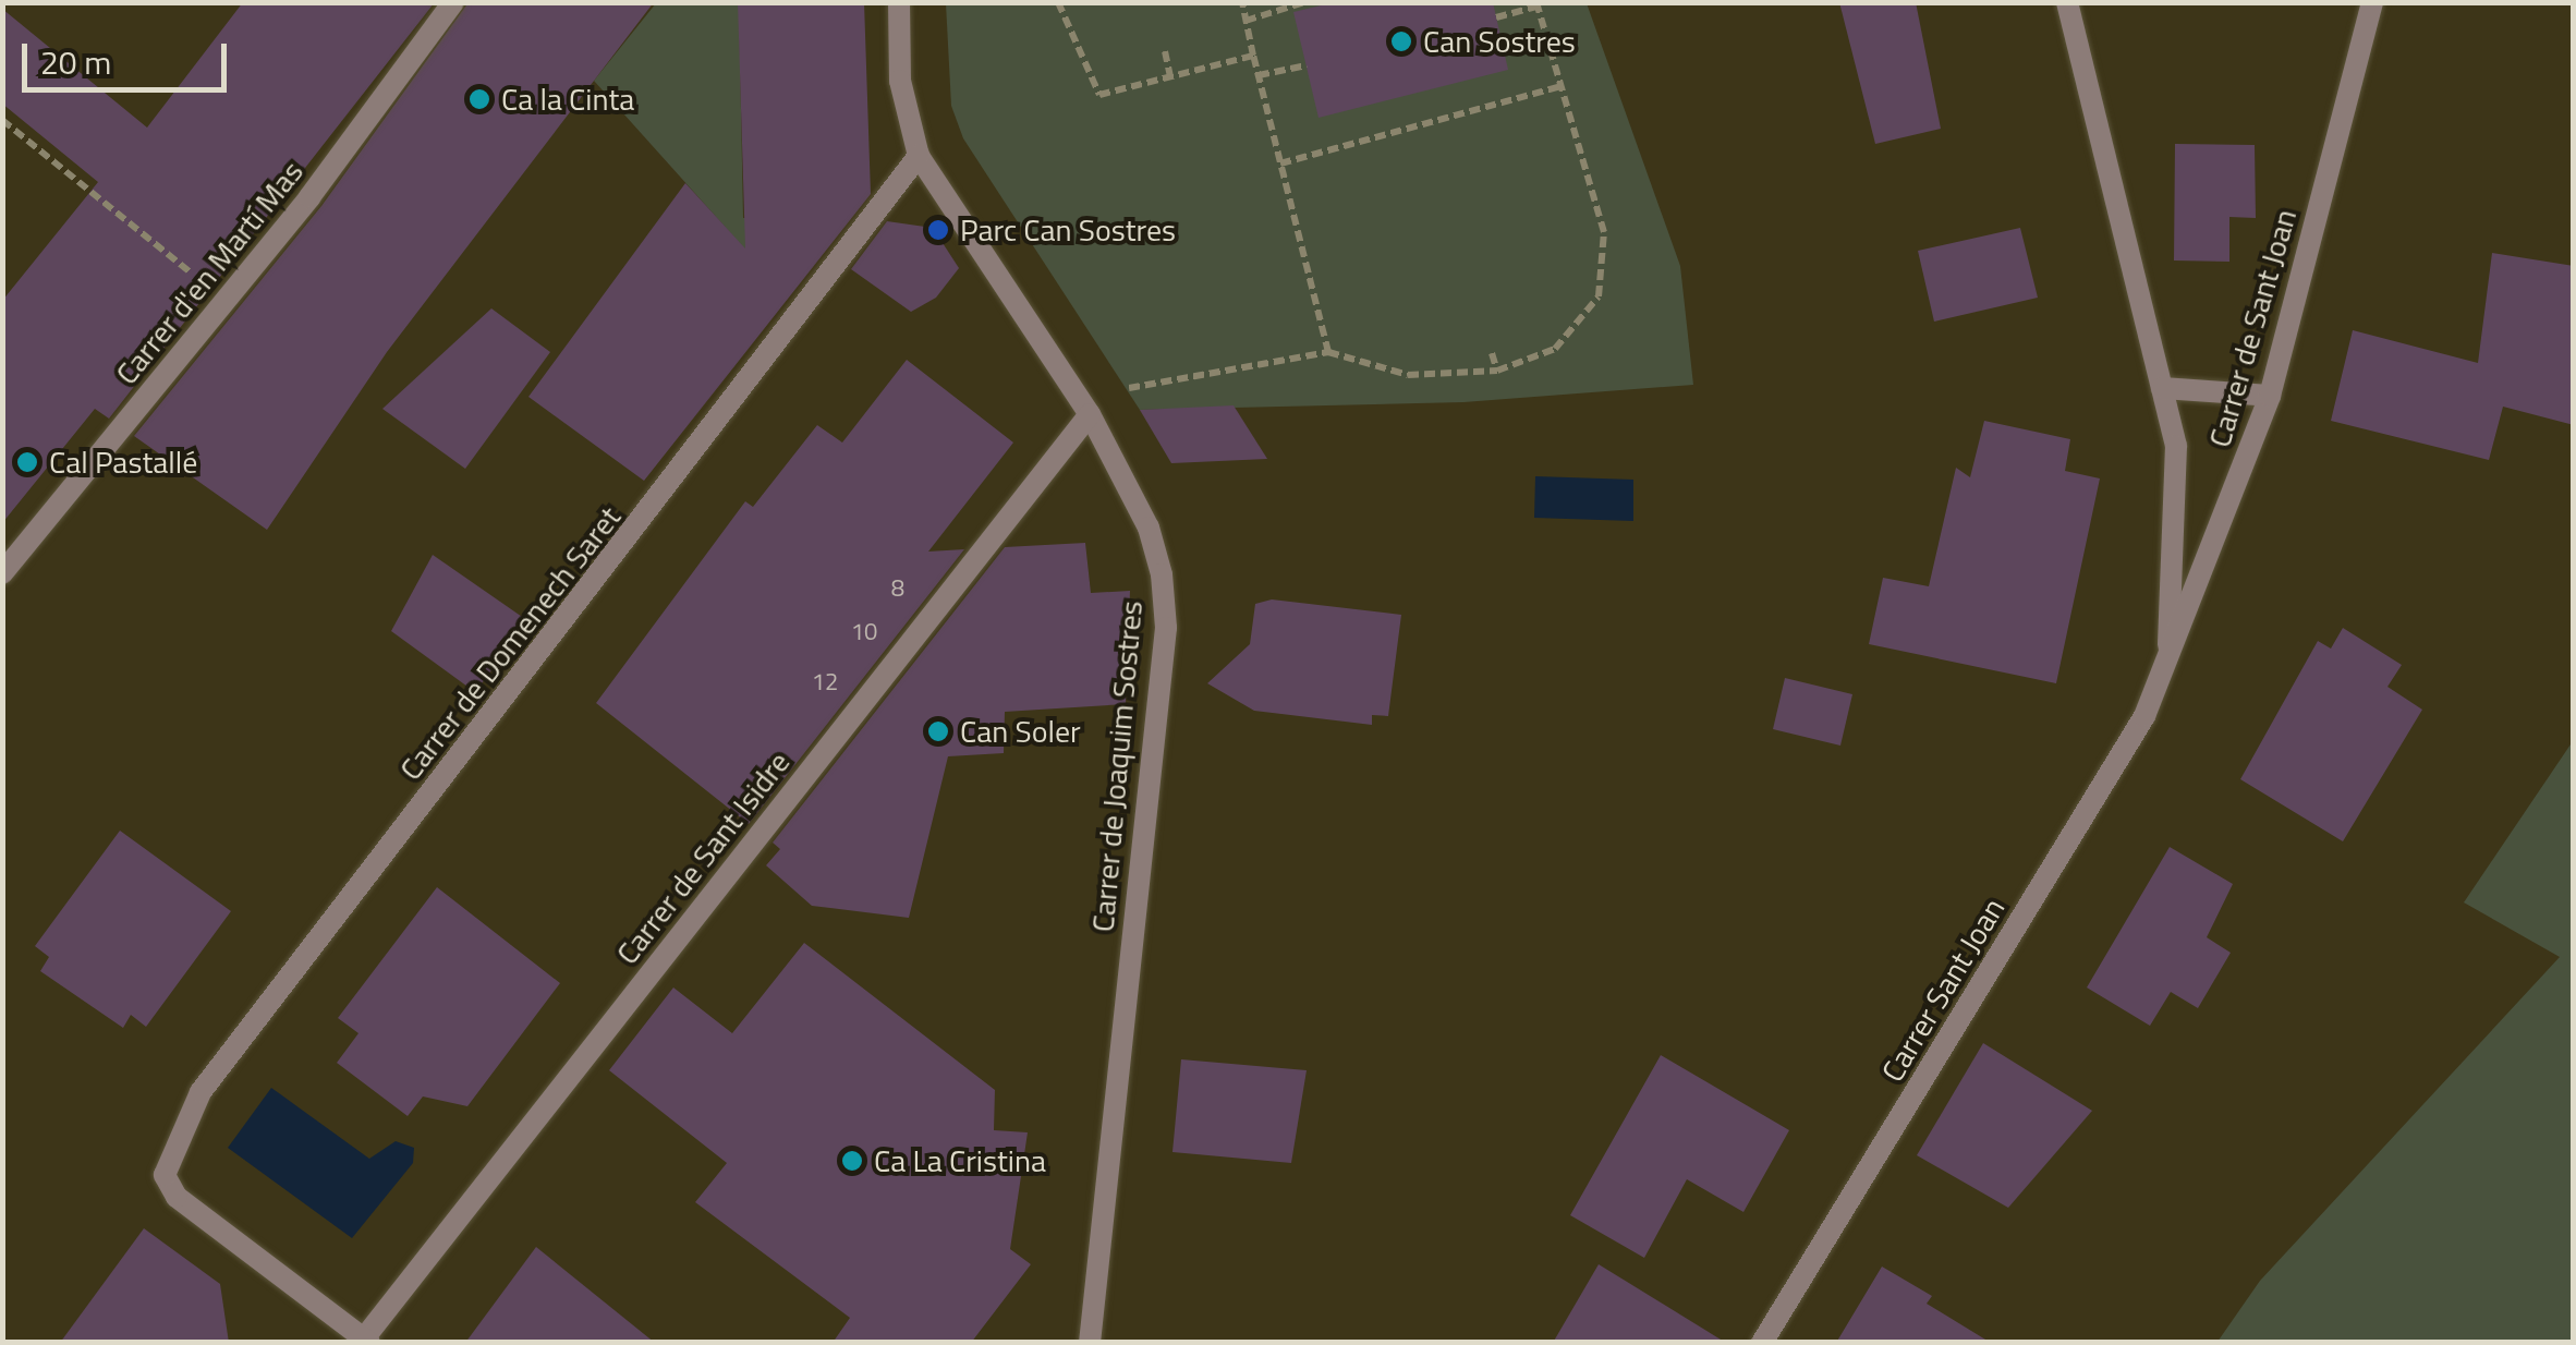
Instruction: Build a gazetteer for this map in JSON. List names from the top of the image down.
{
  "streets": {
    "street": [
      "Carrer d'en Martí Mas",
      "Carrer de Sant Joan",
      "Carrer de Domenech Saret",
      "Carrer de Joaquim Sostres",
      "Carrer de Sant Isidre",
      "Carrer Sant Joan"
    ]
  },
  "crossings": [
    ["Carrer de Sant Joan", "Carrer Sant Joan"],
    ["Carrer de Domenech Saret", "Carrer de Joaquim Sostres"],
    ["Carrer de Domenech Saret", "Carrer de Sant Isidre"],
    ["Carrer de Joaquim Sostres", "Carrer de Sant Isidre"]
  ],
  "places": [
    "Can Sostres",
    "Ca la Cinta",
    "Parc Can Sostres",
    "Cal Pastallé",
    "Can Soler",
    "Ca La Cristina"
  ],
  "house_numbers": ["8", "10", "12"],
  "scale_bar": "20 m"
}
